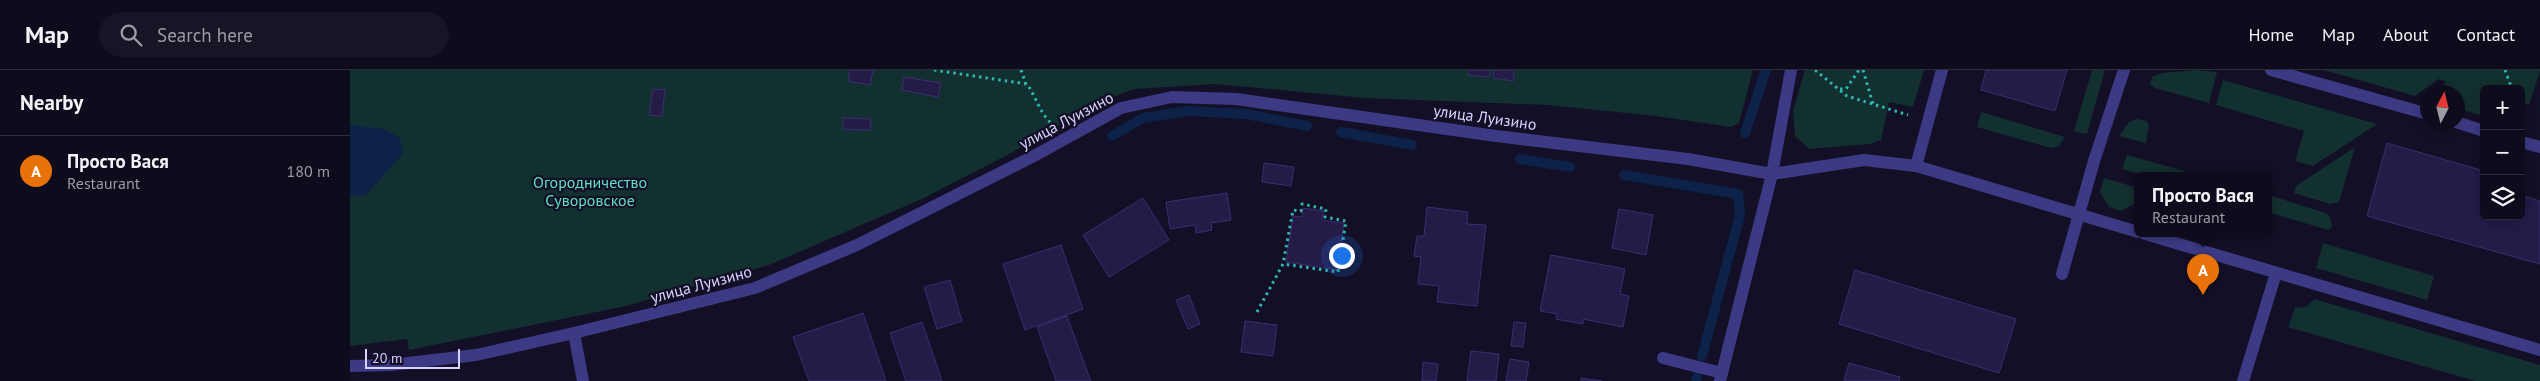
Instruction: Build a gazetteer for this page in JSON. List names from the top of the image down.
{
  "streets": {
    "street": ["улица Луизино"]
  },
  "parks": ["Огородничество Суворовское"],
  "scale_bar": "20 m",
  "north": "top",
  "page": {
    "header": "Map",
    "search": "Search here",
    "nav": [
      "Home",
      "Map",
      "About",
      "Contact"
    ],
    "heading": "Nearby",
    "map_buttons": ["+", "−"],
    "list": [
      {
        "mark": "A",
        "name": "Просто Вася",
        "note": "Restaurant",
        "value": "180 m"
      }
    ],
    "popup": ["Просто Вася", "Restaurant"],
    "pins": "A",
    "scale": "20 m"
  }
}
